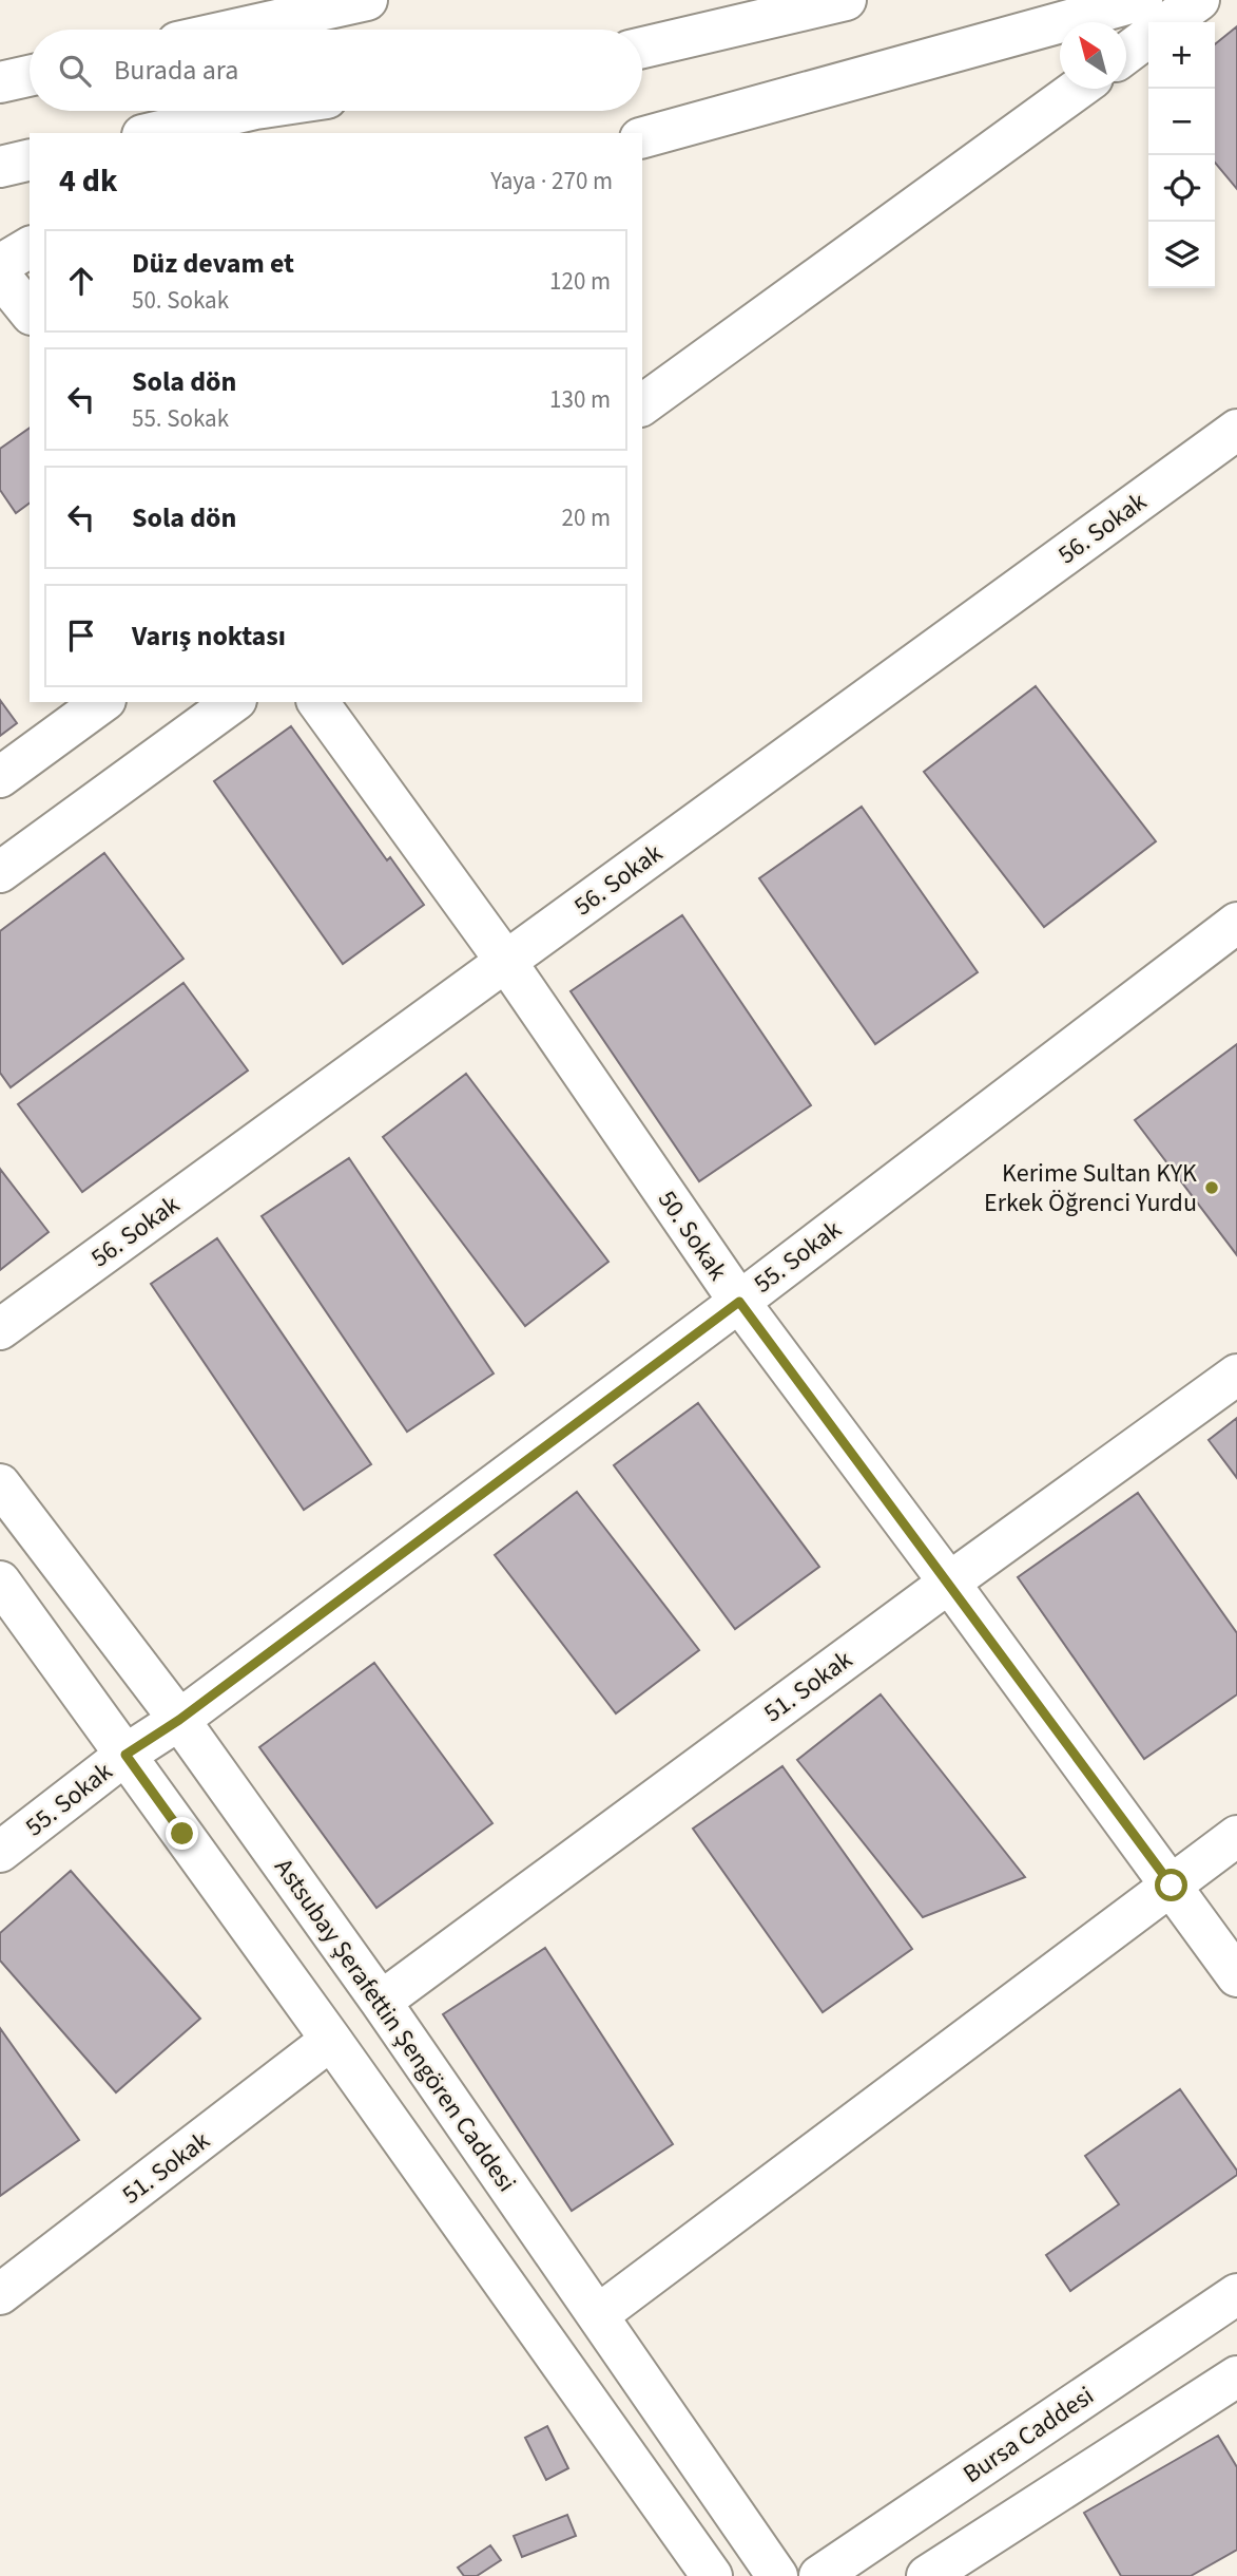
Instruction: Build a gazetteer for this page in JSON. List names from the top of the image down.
{
  "streets": {
    "main road": [
      "56. Sokak",
      "50. Sokak",
      "55. Sokak",
      "51. Sokak",
      "Astsubay Şerafettin Şengören Caddesi",
      "Bursa Caddesi"
    ]
  },
  "crossings": [
    ["56. Sokak", "50. Sokak"],
    ["50. Sokak", "55. Sokak"],
    ["50. Sokak", "51. Sokak"],
    ["55. Sokak", "Astsubay Şerafettin Şengören Caddesi"],
    ["51. Sokak", "Astsubay Şerafettin Şengören Caddesi"]
  ],
  "places": ["Kerime Sultan KYK Erkek Öğrenci Yurdu"],
  "north": "top left",
  "page": {
    "map_buttons": ["+", "−"],
    "search": "Burada ara",
    "heading": ["4 dk", "Yaya · 270 m"],
    "list": [
      ["Düz devam et", "50. Sokak", "120 m"],
      ["Sola dön", "55. Sokak", "130 m"],
      ["Sola dön", "20 m"],
      "Varış noktası"
    ]
  }
}
